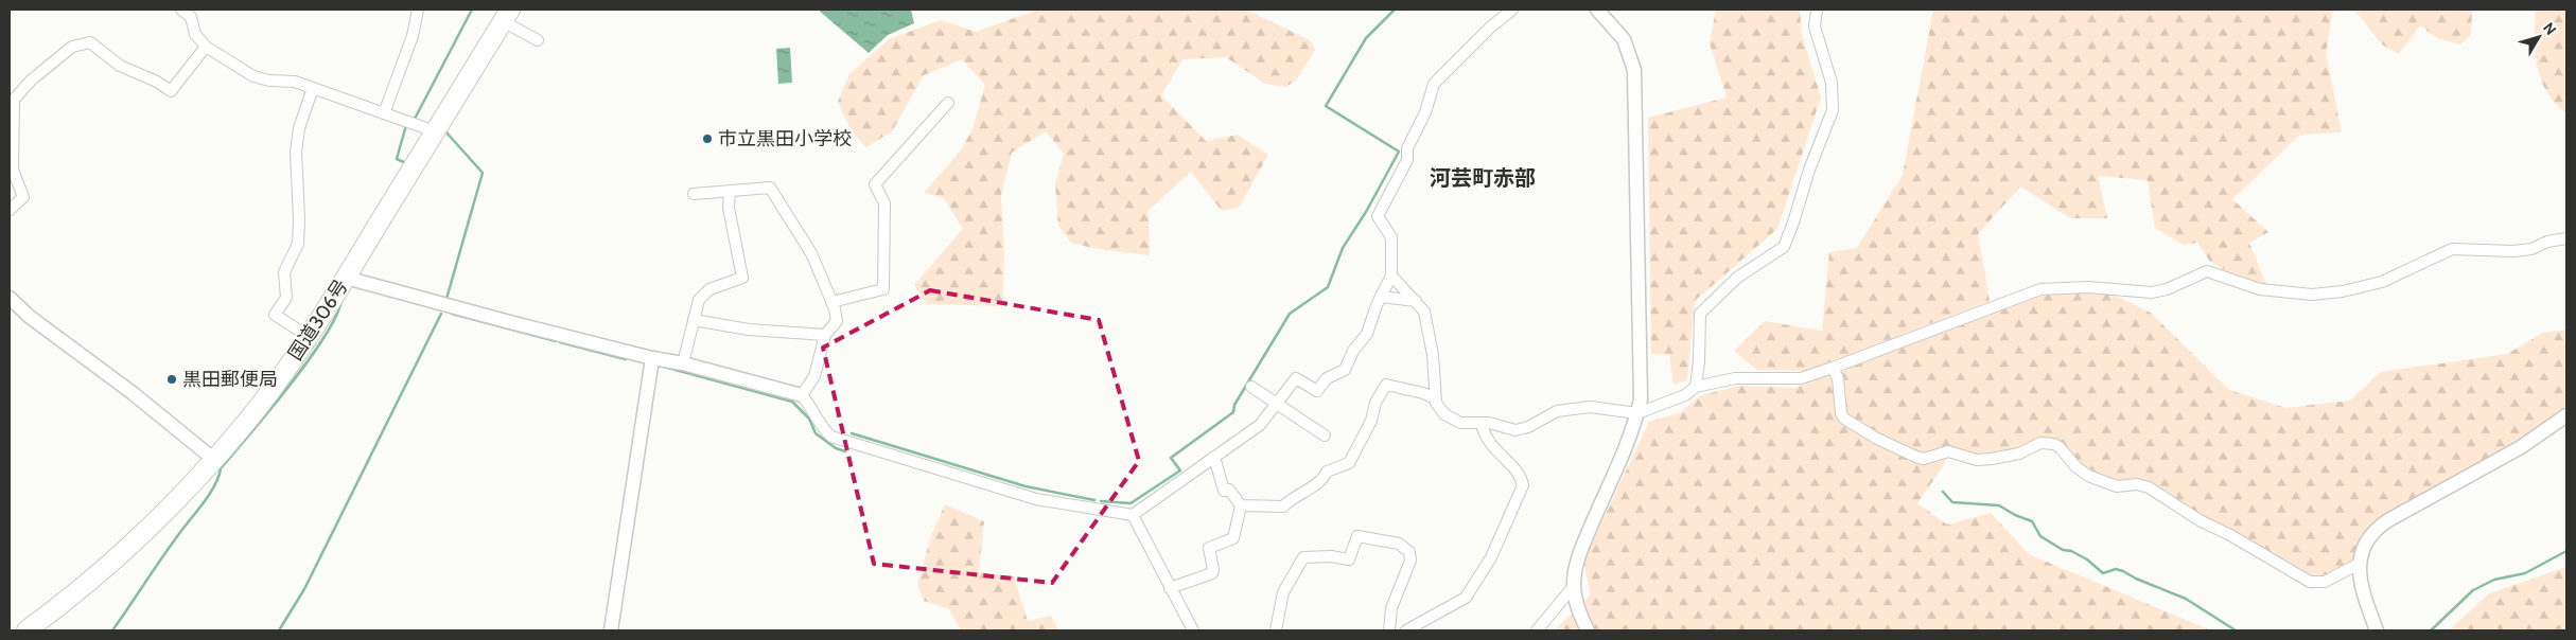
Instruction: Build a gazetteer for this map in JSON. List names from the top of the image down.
{
  "streets": {
    "highway": ["国道306号"]
  },
  "districts": ["河芸町赤部"],
  "places": ["市立黒田小学校", "黒田郵便局"],
  "north": "top right"
}
